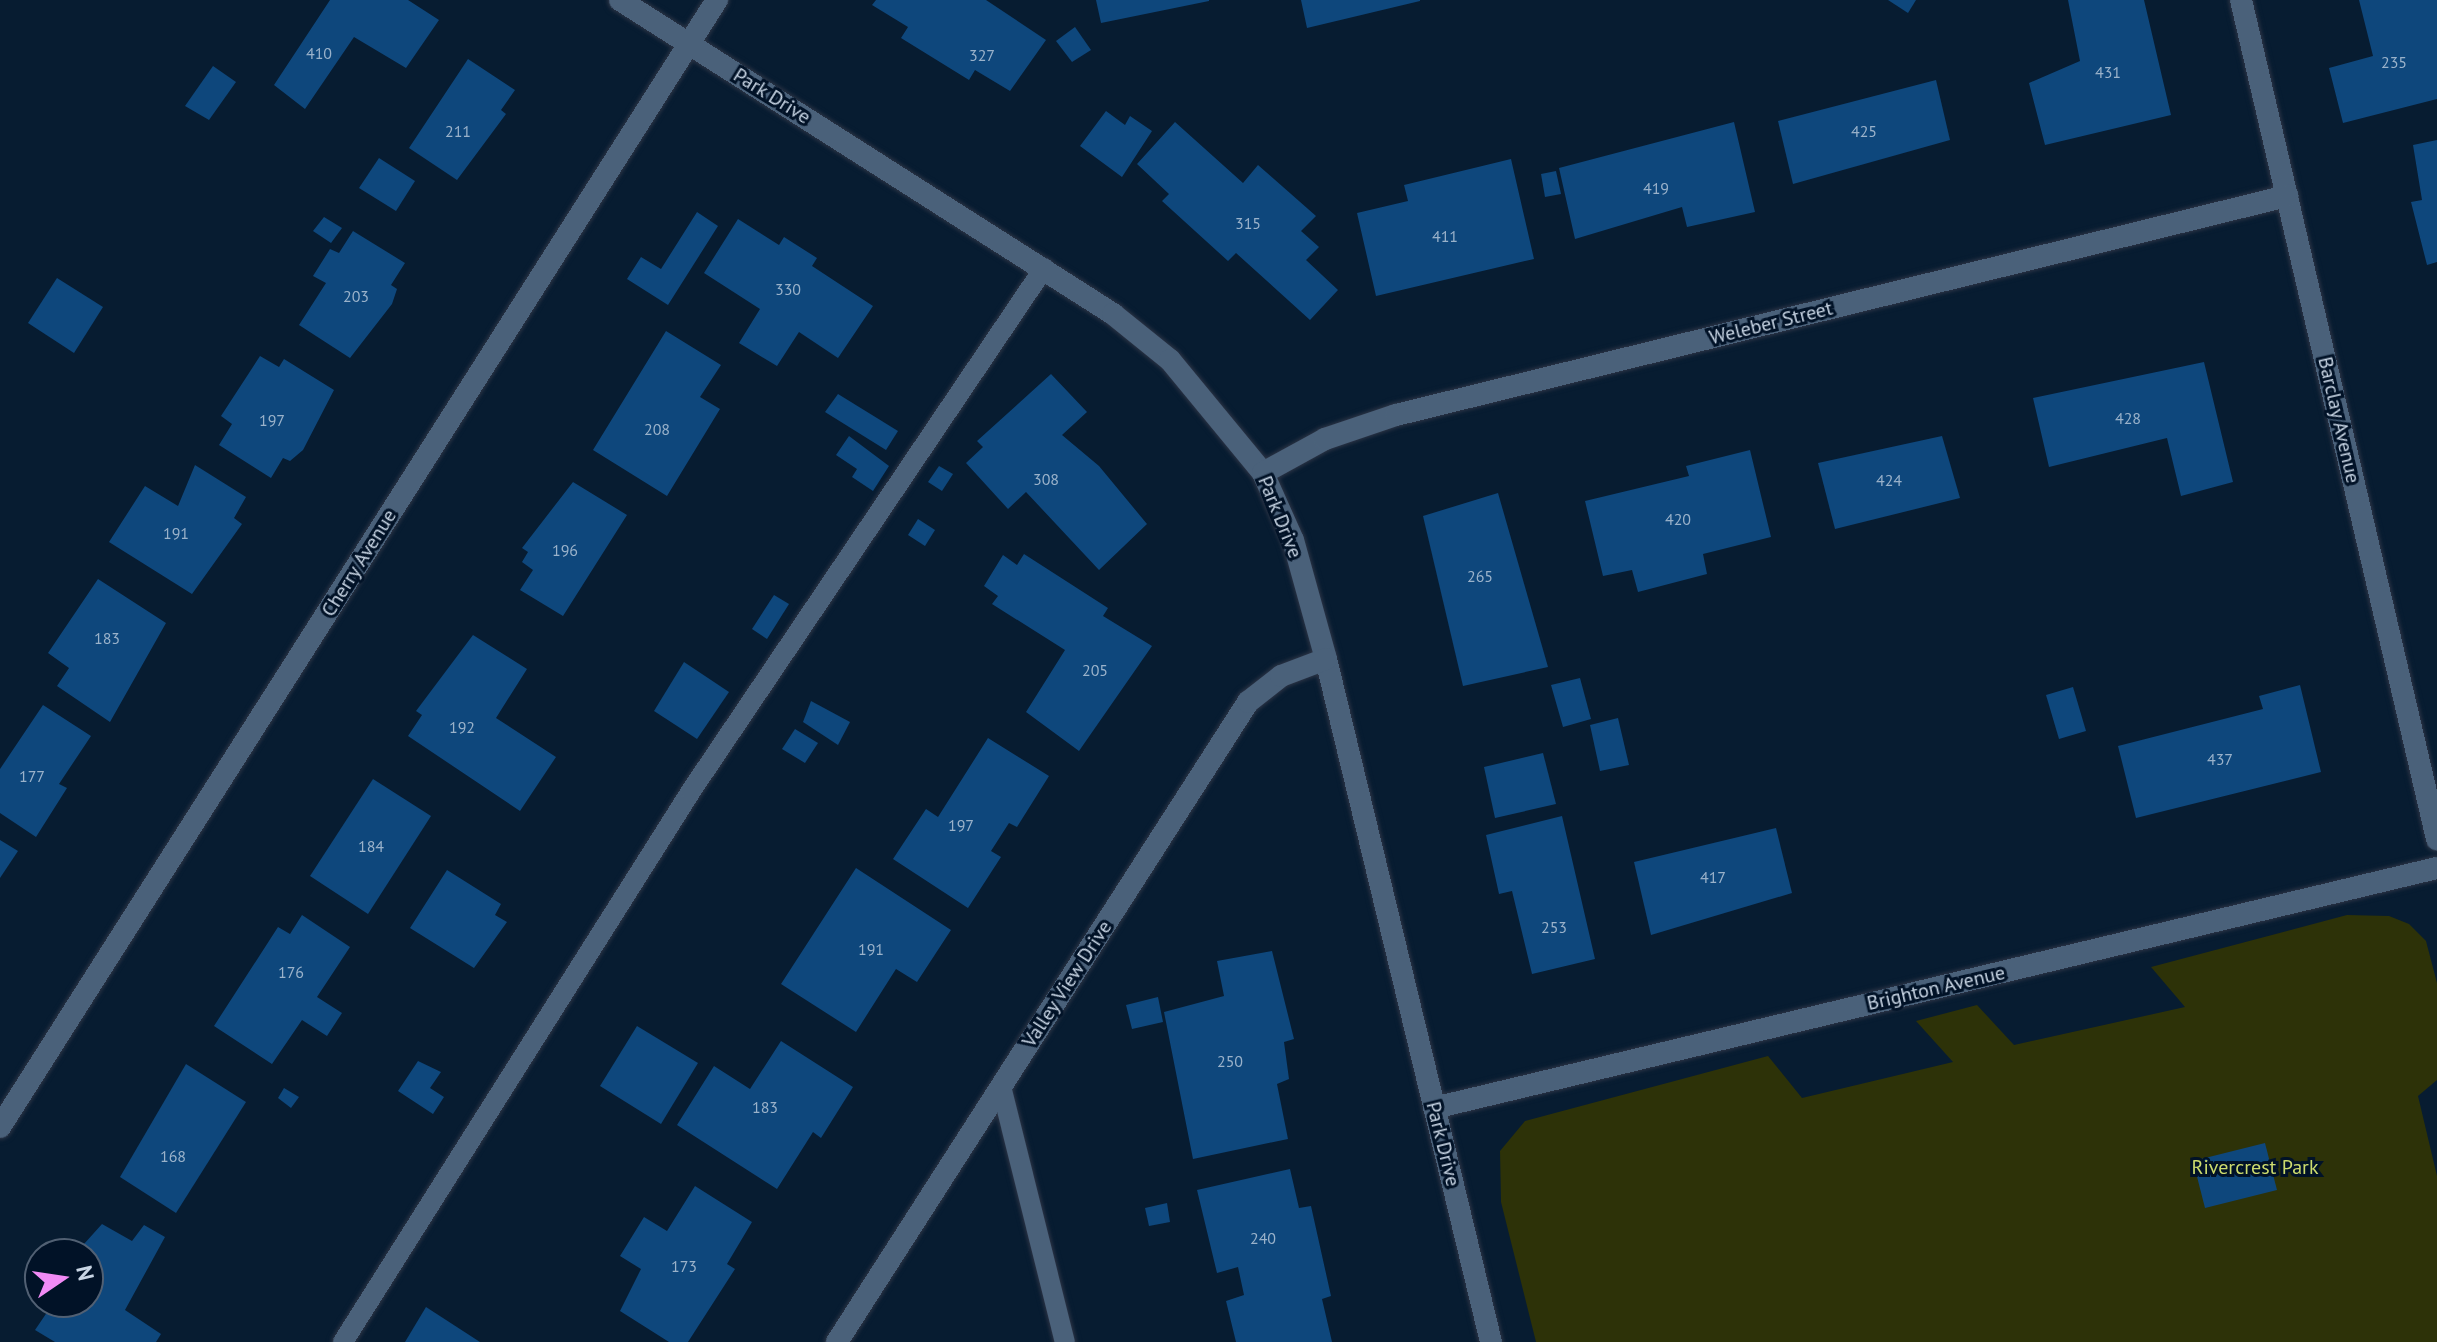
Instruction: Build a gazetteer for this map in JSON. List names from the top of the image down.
{
  "streets": {
    "street": [
      "Park Drive",
      "Weleber Street",
      "Barclay Avenue",
      "Cherry Avenue",
      "Valley View Drive",
      "Brighton Avenue"
    ]
  },
  "crossings": [
    ["Park Drive", "Weleber Street"],
    ["Park Drive", "Cherry Avenue"],
    ["Park Drive", "Valley View Drive"],
    ["Park Drive", "Brighton Avenue"],
    ["Weleber Street", "Barclay Avenue"]
  ],
  "parks": ["Rivercrest Park"],
  "house_numbers": [
    "410",
    "327",
    "235",
    "431",
    "211",
    "425",
    "419",
    "315",
    "411",
    "330",
    "203",
    "428",
    "197",
    "208",
    "308",
    "424",
    "420",
    "191",
    "196",
    "265",
    "183",
    "205",
    "192",
    "437",
    "177",
    "197",
    "184",
    "417",
    "253",
    "191",
    "176",
    "250",
    "183",
    "168",
    "240",
    "173"
  ],
  "north": "right"
}
